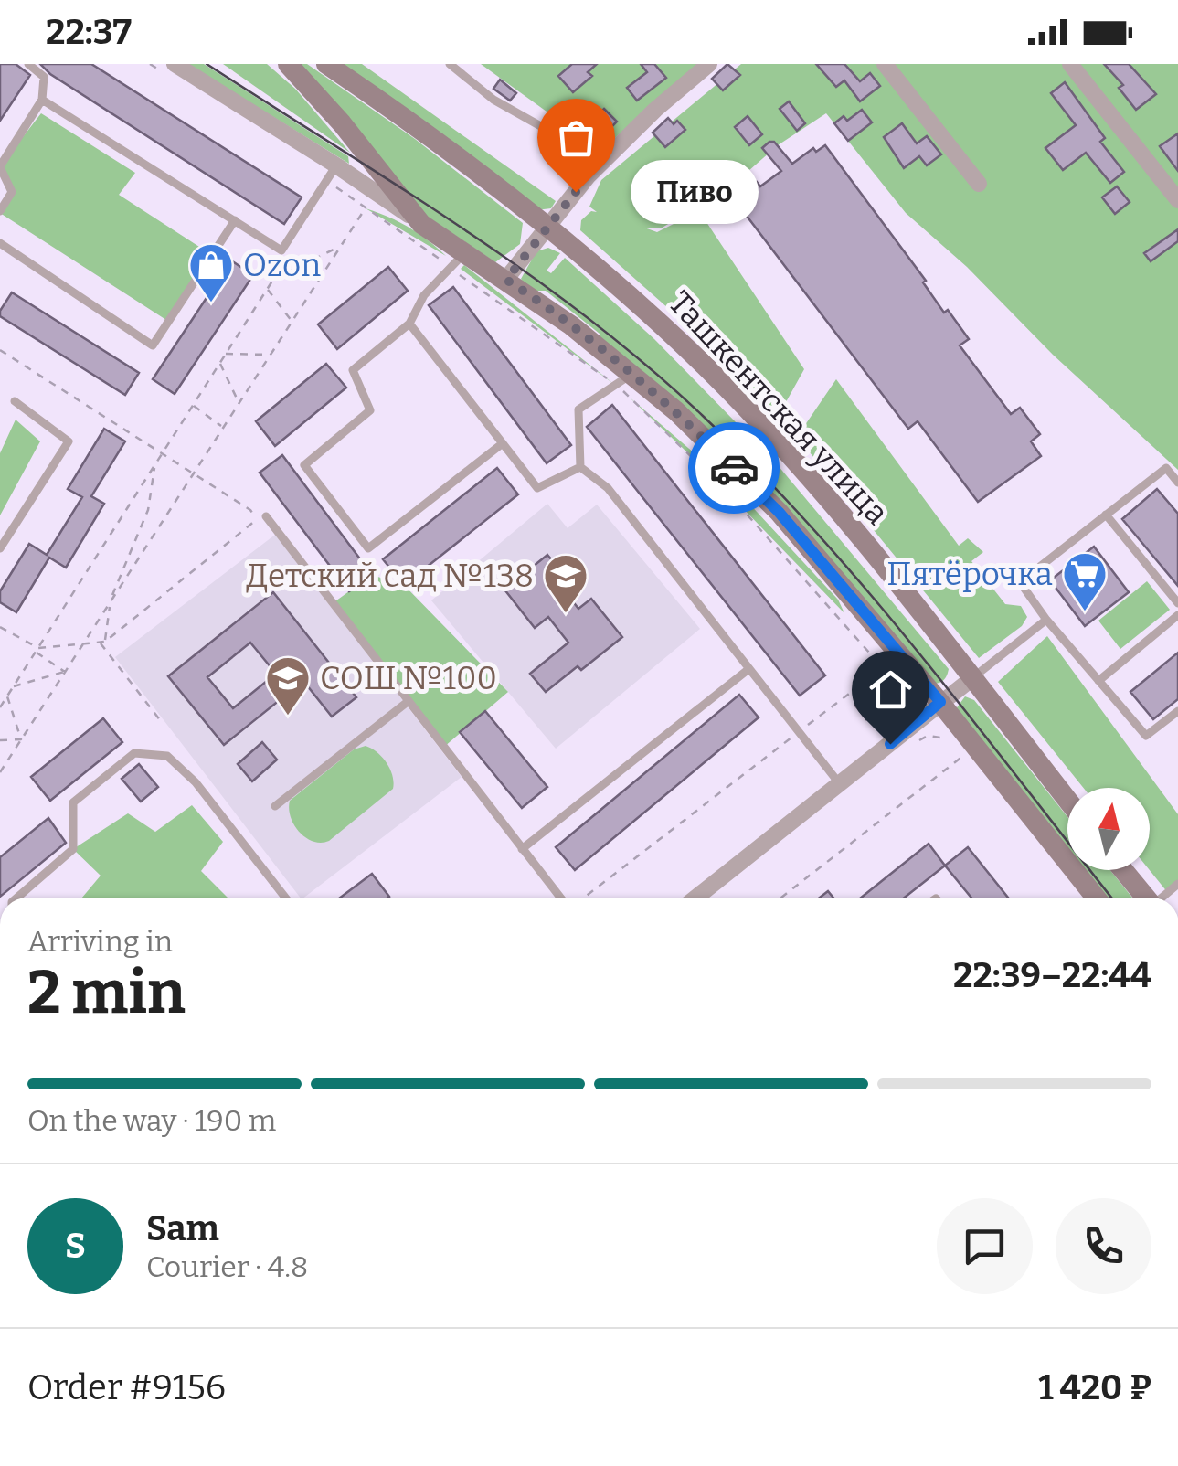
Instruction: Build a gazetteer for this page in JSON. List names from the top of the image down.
{
  "streets": {
    "main road": ["Ташкентская улица"]
  },
  "places": {
    "other": ["Пиво"],
    "shop": ["Ozon"],
    "supermarket": ["Пятёрочка"],
    "school or university": ["Детский сад №138", "СОШ №100"]
  },
  "north": "top",
  "page": {
    "status": "22:37",
    "bubble": "Пиво",
    "heading": ["2 min", "Arriving in", "22:39–22:44"],
    "panel": [
      "Sam",
      "Courier · 4.8",
      "Order #9156",
      "1 420 ₽"
    ],
    "bar": "On the way · 190 m",
    "round": "S"
  }
}
